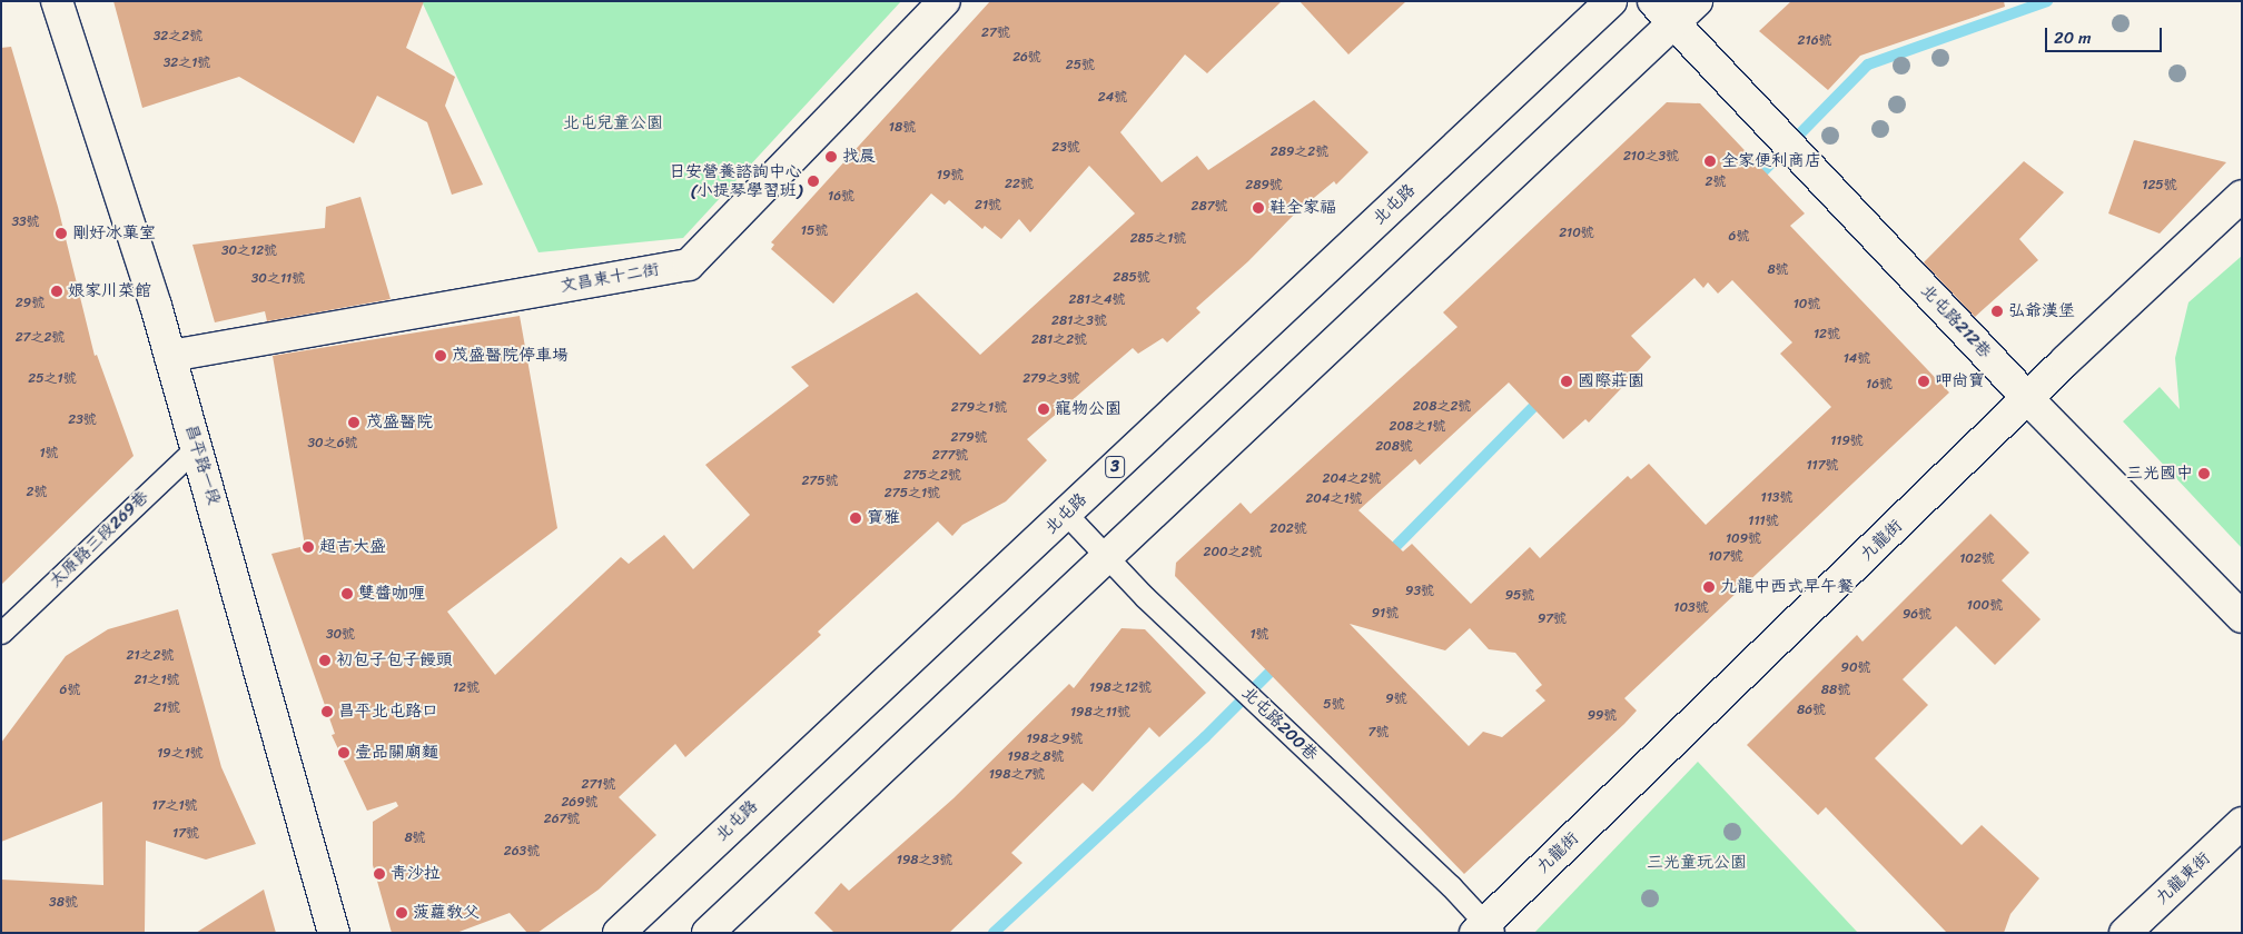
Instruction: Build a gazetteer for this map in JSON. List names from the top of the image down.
{
  "streets": {
    "street": [
      "北屯路",
      "文昌東十二街",
      "北屯路212巷",
      "昌平路一段",
      "3",
      "九龍街",
      "九龍東街"
    ],
    "lane": ["太原路三段269巷", "北屯路200巷"]
  },
  "crossings": [
    ["北屯路", "北屯路200巷"],
    ["文昌東十二街", "昌平路一段"],
    ["北屯路212巷", "九龍街"],
    ["昌平路一段", "太原路三段269巷"],
    ["九龍街", "北屯路200巷"]
  ],
  "parks": ["北屯兒童公園", "三光童玩公園"],
  "places": [
    "找晨",
    "全家便利商店",
    "日安營養諮詢中心 (小提琴學習班)",
    "鞋全家福",
    "剛好冰菓室",
    "娘家川菜館",
    "弘爺漢堡",
    "茂盛醫院停車場",
    "國際莊園",
    "呷尚寶",
    "寵物公園",
    "茂盛醫院",
    "三光國中",
    "寶雅",
    "超吉大盛",
    "九龍中西式早午餐",
    "雙醬咖喱",
    "初包子包子饅頭",
    "昌平北屯路口",
    "壹品關廟麵",
    "青沙拉",
    "菠蘿教父"
  ],
  "house_numbers": [
    "27號",
    "32之2號",
    "216號",
    "26號",
    "32之1號",
    "25號",
    "24號",
    "18號",
    "23號",
    "289之2號",
    "210之3號",
    "19號",
    "2號",
    "22號",
    "289號",
    "125號",
    "16號",
    "21號",
    "287號",
    "33號",
    "15號",
    "210號",
    "6號",
    "285之1號",
    "30之12號",
    "8號",
    "285號",
    "30之11號",
    "281之4號",
    "29號",
    "10號",
    "281之3號",
    "12號",
    "27之2號",
    "281之2號",
    "14號",
    "25之1號",
    "279之3號",
    "16號",
    "208之2號",
    "279之1號",
    "23號",
    "208之1號",
    "279號",
    "119號",
    "30之6號",
    "208號",
    "1號",
    "277號",
    "117號",
    "275之2號",
    "204之2號",
    "275號",
    "2號",
    "275之1號",
    "113號",
    "204之1號",
    "111號",
    "202號",
    "109號",
    "200之2號",
    "107號",
    "102號",
    "93號",
    "95號",
    "100號",
    "103號",
    "91號",
    "96號",
    "97號",
    "30號",
    "1號",
    "21之2號",
    "90號",
    "21之1號",
    "12號",
    "198之12號",
    "6號",
    "88號",
    "9號",
    "5號",
    "21號",
    "86號",
    "198之11號",
    "99號",
    "7號",
    "198之9號",
    "19之1號",
    "198之8號",
    "198之7號",
    "271號",
    "269號",
    "17之1號",
    "267號",
    "17號",
    "8號",
    "263號",
    "198之3號",
    "38號"
  ],
  "scale_bar": "20 m"
}
